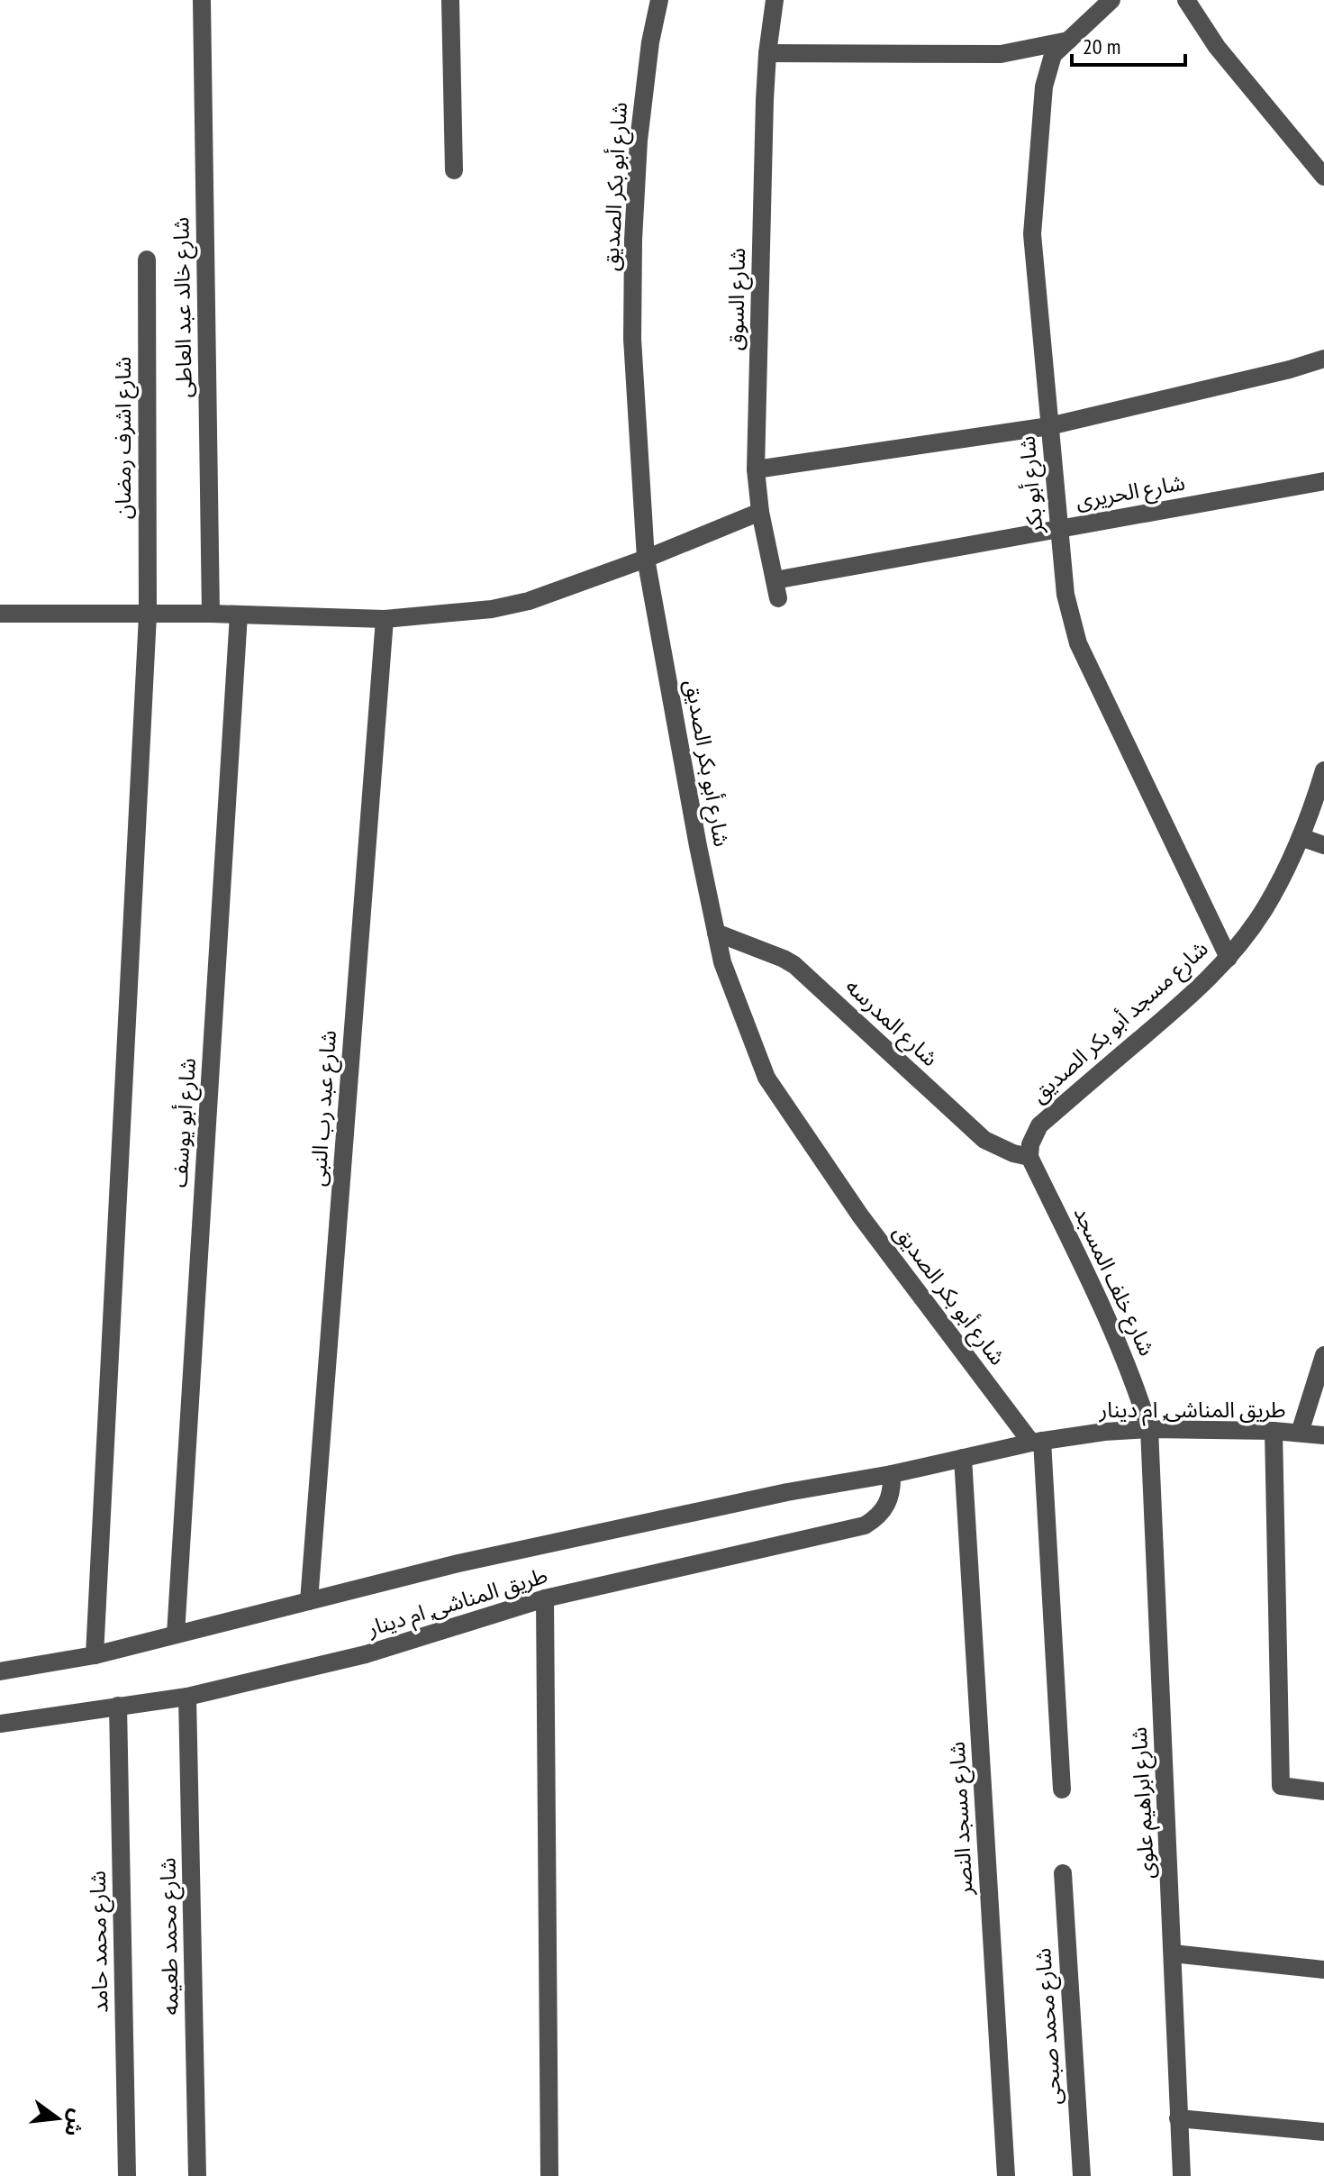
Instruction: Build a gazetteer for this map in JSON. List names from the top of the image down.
{
  "streets": {
    "street": [
      "شارع أبو بكر الصديق",
      "شارع السوق",
      "شارع خالد عبد العاطى",
      "شارع اشرف رمضان",
      "شارع أبو بكر",
      "شارع الحريرى",
      "شارع مسجد أبو بكر الصديق",
      "شارع المدرسه",
      "شارع عبد رب النبى",
      "شارع أبو يوسف",
      "شارع خلف المسجد",
      "طريق المناشى, ام دينار",
      "شارع ابراهيم علوى",
      "شارع مسجد النصر",
      "شارع محمد طعيمه",
      "شارع محمد حامد",
      "شارع محمد صبحى"
    ]
  },
  "crossings": [
    ["شارع أبو بكر الصديق", "شارع المدرسه"],
    ["شارع أبو بكر الصديق", "طريق المناشى, ام دينار"],
    ["شارع السوق", "شارع الحريرى"],
    ["شارع اشرف رمضان", "طريق المناشى, ام دينار"],
    ["شارع أبو بكر", "شارع الحريرى"],
    ["شارع أبو بكر", "شارع مسجد أبو بكر الصديق"],
    ["شارع مسجد أبو بكر الصديق", "شارع المدرسه"],
    ["شارع مسجد أبو بكر الصديق", "شارع خلف المسجد"],
    ["شارع المدرسه", "شارع خلف المسجد"],
    ["شارع عبد رب النبى", "طريق المناشى, ام دينار"],
    ["شارع أبو يوسف", "طريق المناشى, ام دينار"],
    ["شارع خلف المسجد", "طريق المناشى, ام دينار"],
    ["شارع خلف المسجد", "شارع ابراهيم علوى"],
    ["طريق المناشى, ام دينار", "شارع ابراهيم علوى"],
    ["طريق المناشى, ام دينار", "شارع مسجد النصر"],
    ["طريق المناشى, ام دينار", "شارع محمد طعيمه"],
    ["طريق المناشى, ام دينار", "شارع محمد حامد"]
  ],
  "scale_bar": "20 m",
  "north": "right"
}
